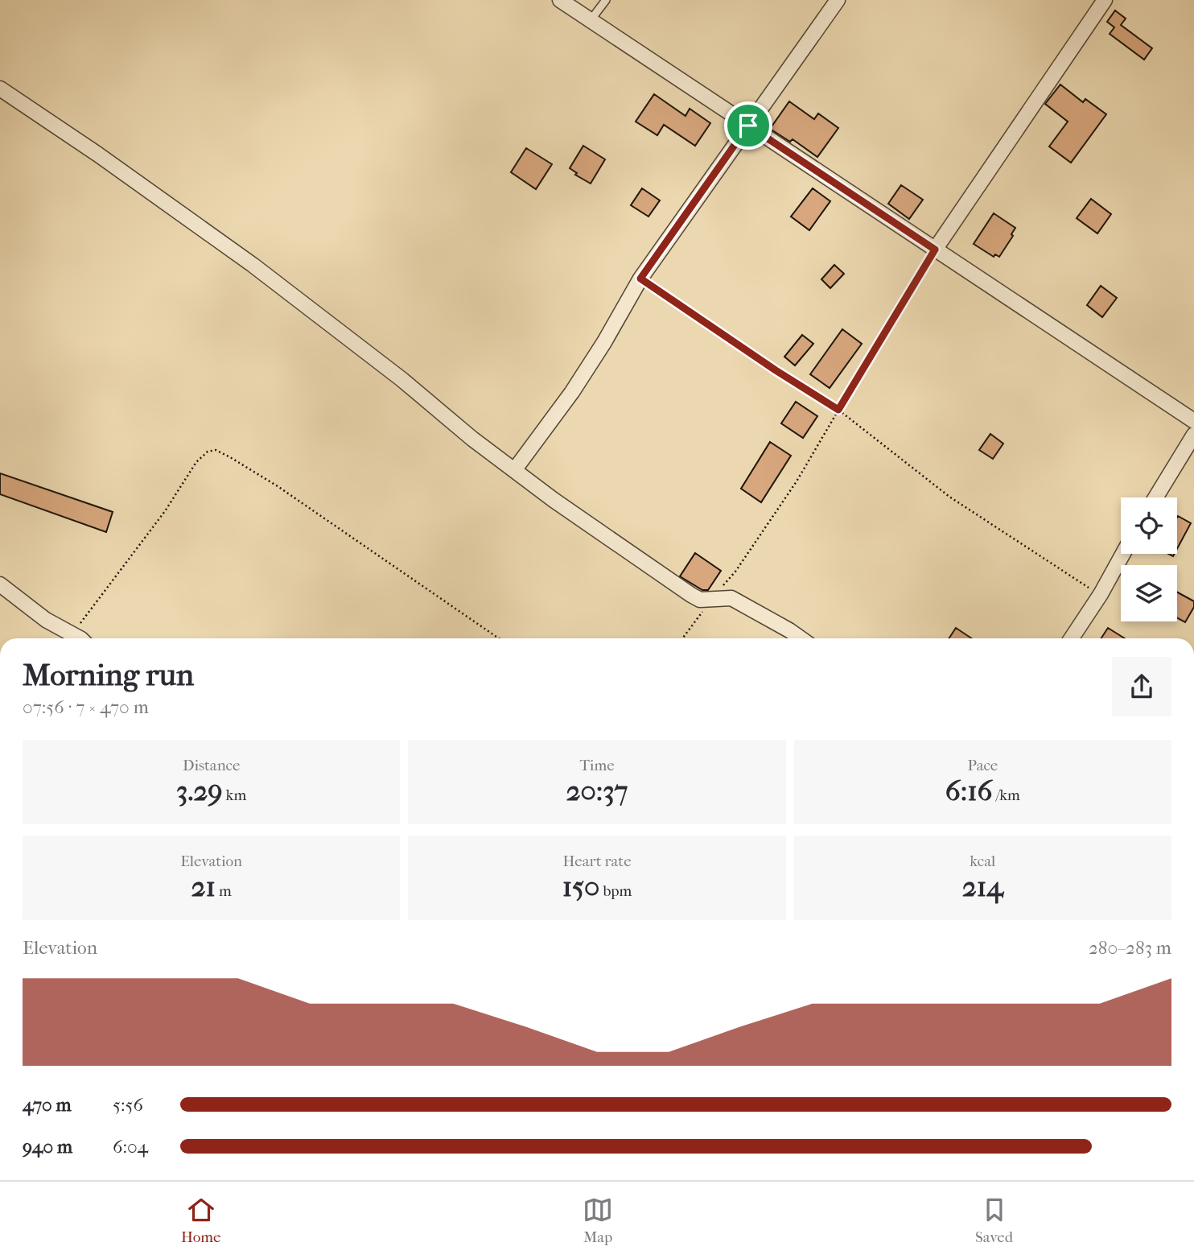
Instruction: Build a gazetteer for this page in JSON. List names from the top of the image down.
{
  "page": {
    "heading": ["Morning run", "07:56 · 7 × 470 m"],
    "stats": [
      ["Distance", "3.29 km"],
      ["Time", "20:37"],
      ["Pace", "6:16 /km"],
      ["Elevation", "21 m"],
      ["Heart rate", "150 bpm"],
      ["kcal", "214"]
    ],
    "chart": ["Elevation", "280–283 m"],
    "list": [
      {
        "name": "470 m",
        "note": "5:56"
      },
      {
        "name": "940 m",
        "note": "6:04"
      }
    ],
    "tabs": ["Home", "Map", "Saved"]
  }
}
